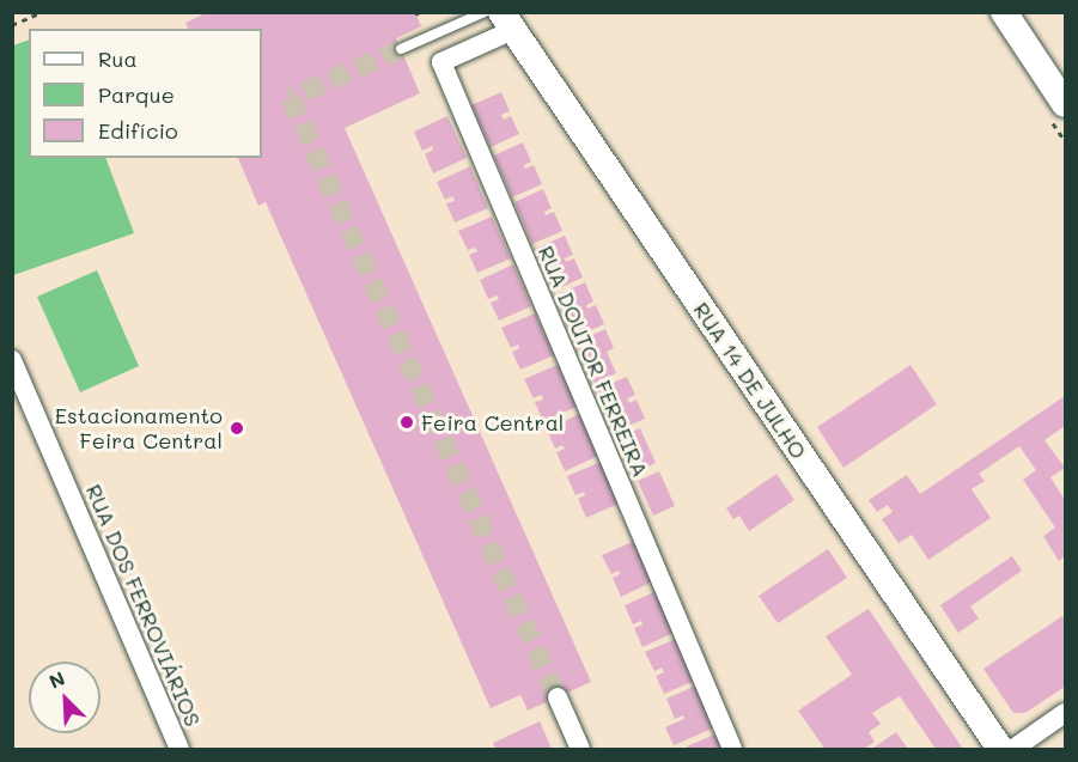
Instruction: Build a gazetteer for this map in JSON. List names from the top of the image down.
{
  "streets": {
    "street": ["RUA DOUTOR FERREIRA", "RUA 14 DE JULHO", "RUA DOS FERROVIÁRIOS"]
  },
  "crossings": [
    ["RUA DOUTOR FERREIRA", "RUA 14 DE JULHO"]
  ],
  "places": ["Feira Central", "Estacionamento Feira Central"],
  "legend": ["Rua", "Parque", "Edifício"],
  "north": "top left"
}
